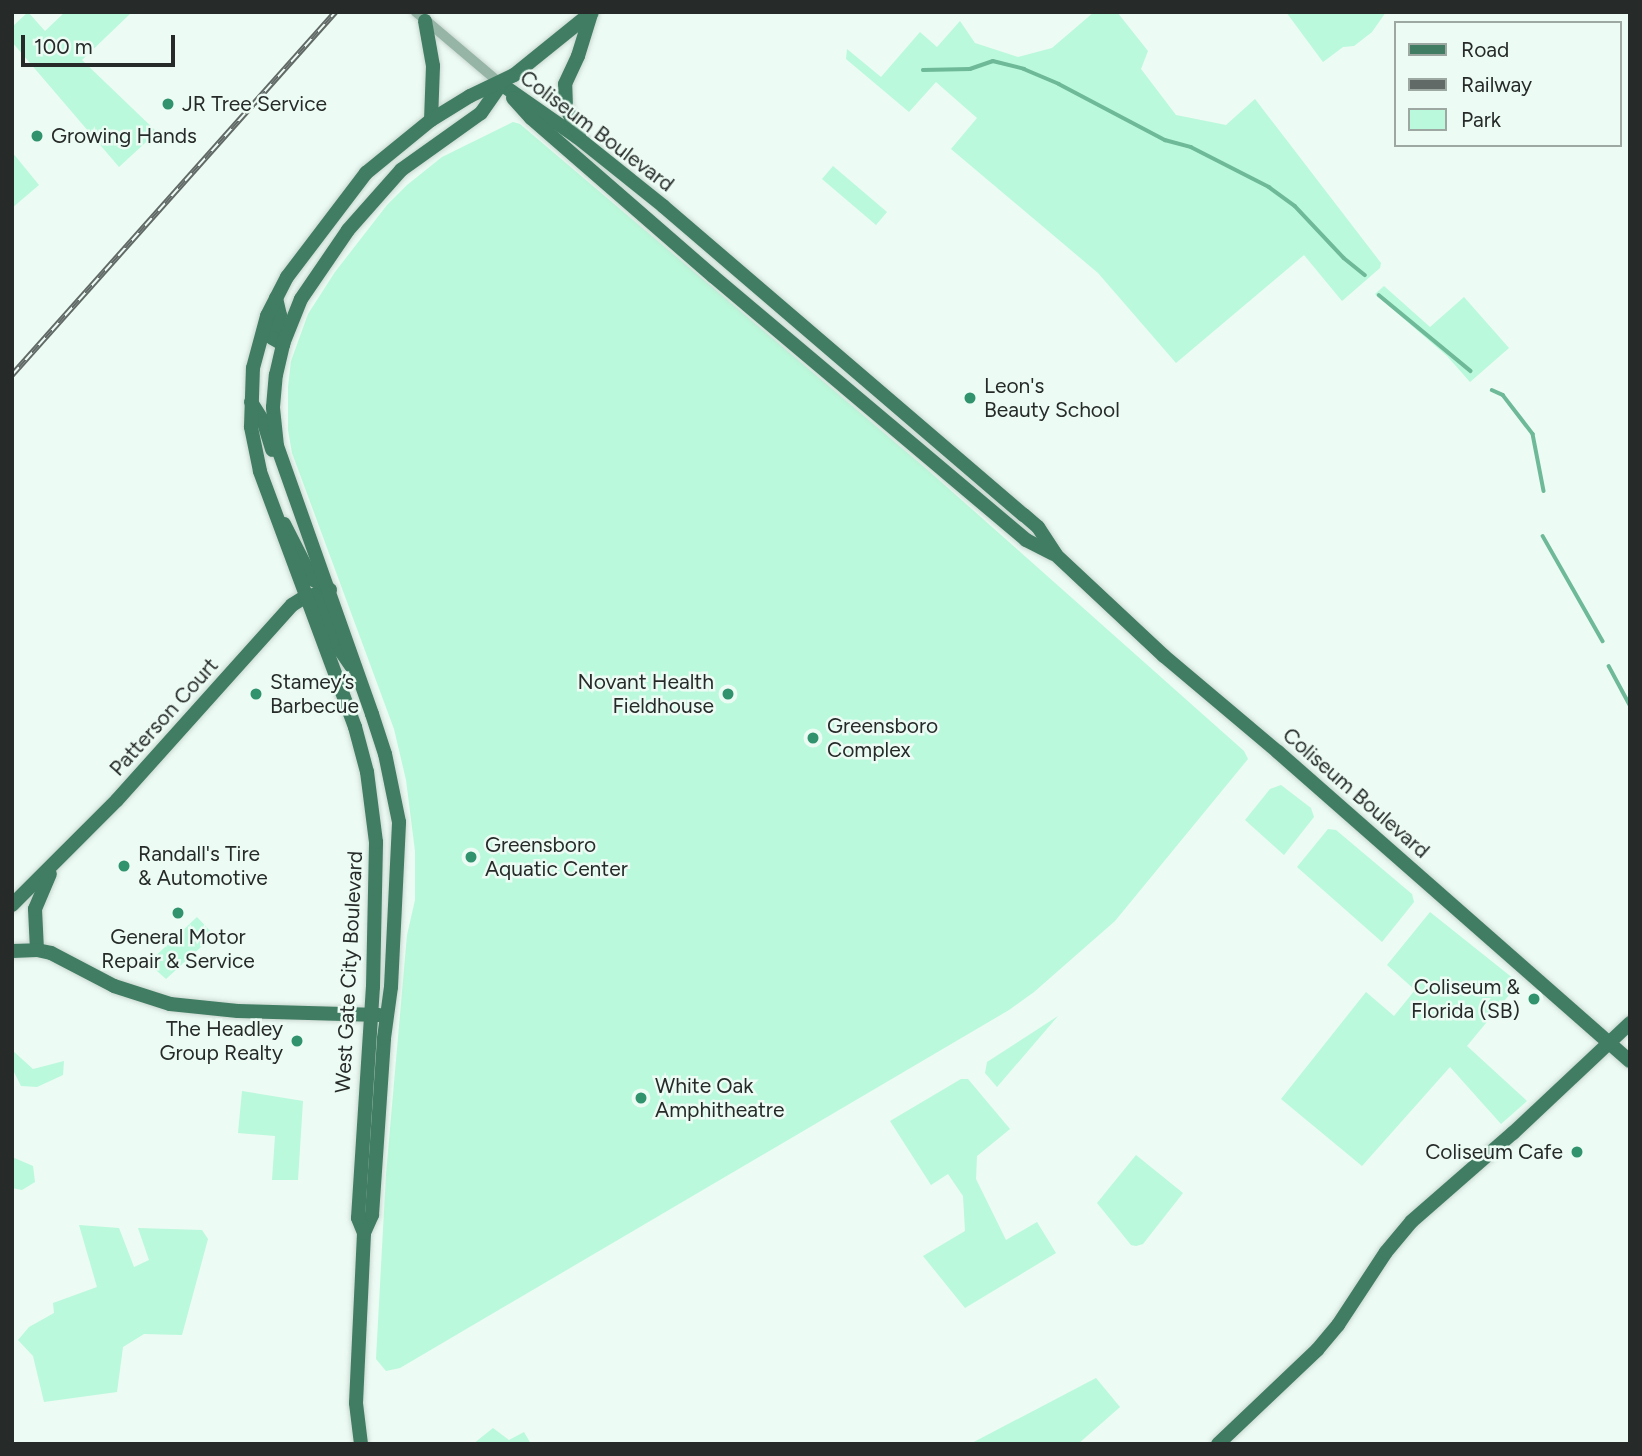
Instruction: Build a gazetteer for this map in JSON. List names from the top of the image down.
{
  "streets": {
    "main road": ["Coliseum Boulevard", "Patterson Court", "West Gate City Boulevard"]
  },
  "crossings": [
    ["Coliseum Boulevard", "West Gate City Boulevard"],
    ["Patterson Court", "West Gate City Boulevard"]
  ],
  "places": [
    "JR Tree Service",
    "Growing Hands",
    "Leon's Beauty School",
    "Stamey’s Barbecue",
    "Novant Health Fieldhouse",
    "Greensboro Complex",
    "Greensboro Aquatic Center",
    "Randall's Tire & Automotive",
    "General Motor Repair & Service",
    "Coliseum & Florida (SB)",
    "The Headley Group Realty",
    "White Oak Amphitheatre",
    "Coliseum Cafe"
  ],
  "legend": ["Road", "Railway", "Park"],
  "scale_bar": "100 m"
}
